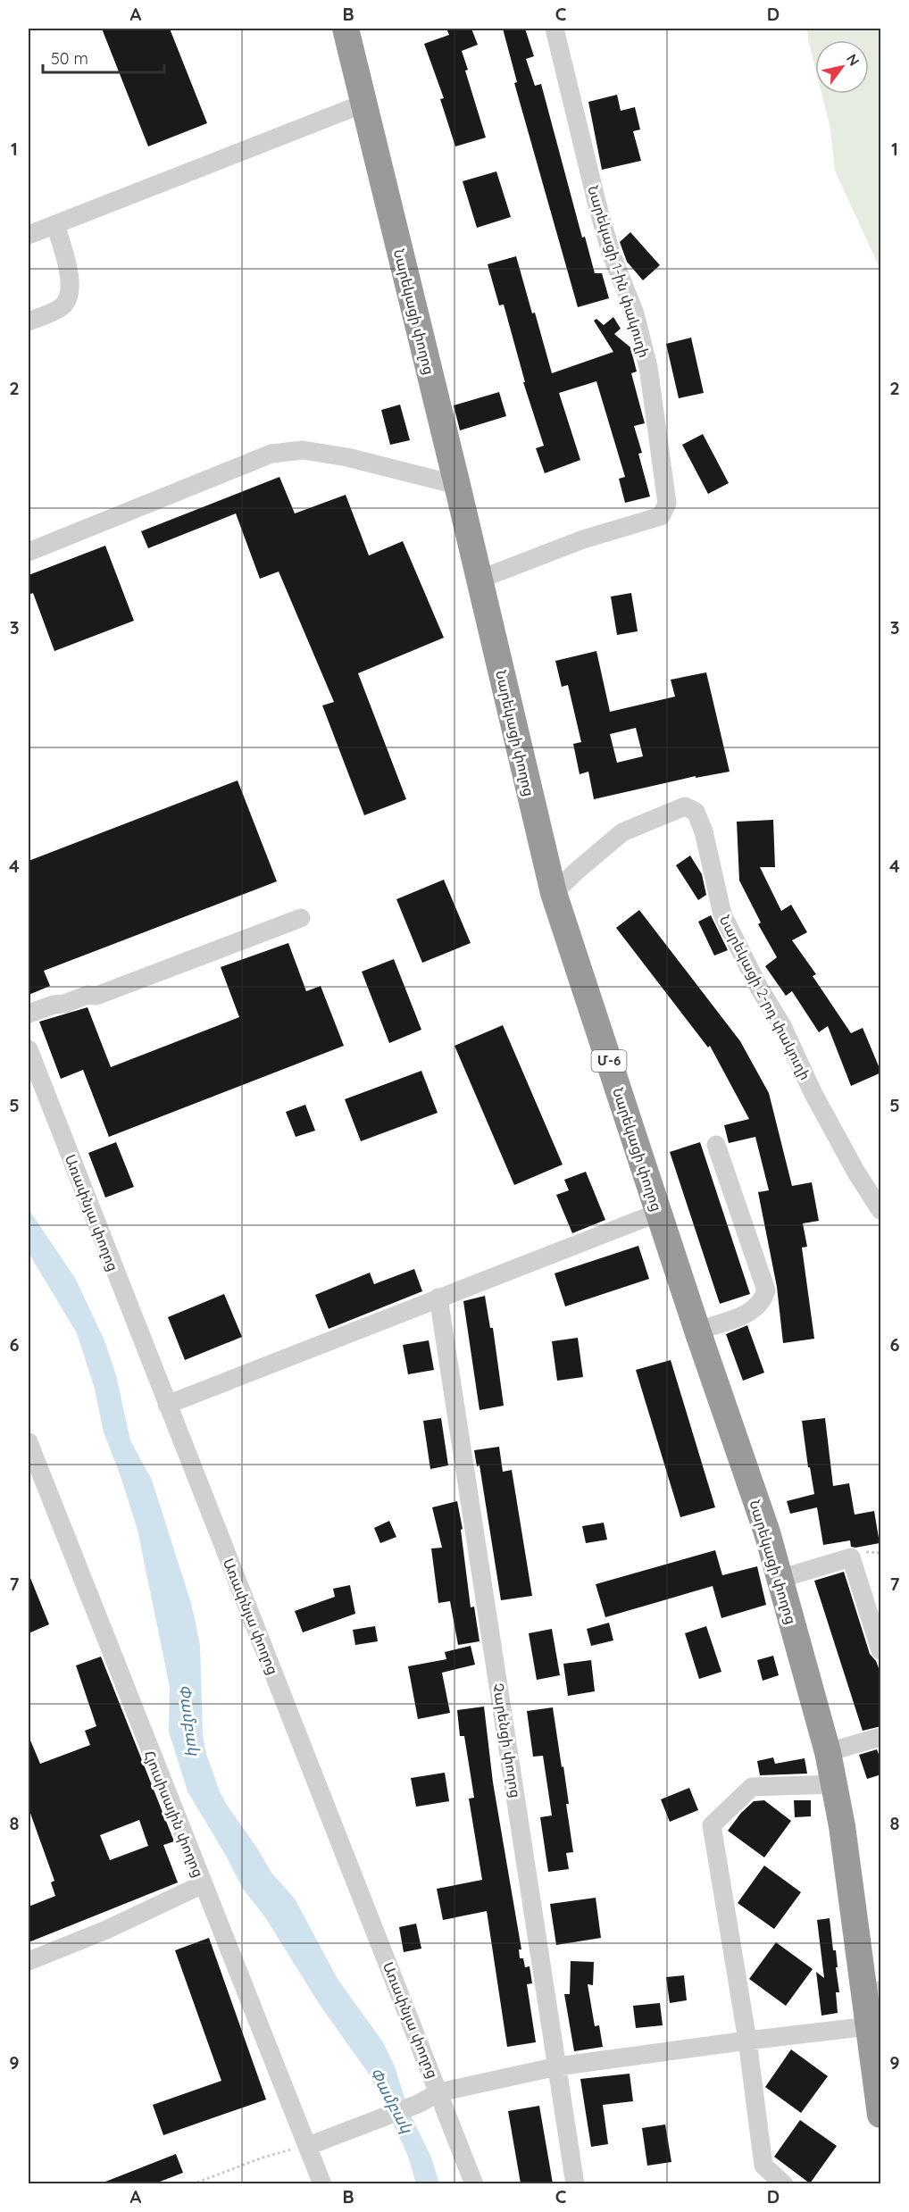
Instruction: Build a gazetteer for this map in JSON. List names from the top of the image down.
{
  "streets": {
    "highway": ["Նարեկացի փողոց", "Մ-6"],
    "street": [
      "Նարեկացի 1-ին փակուղի",
      "Նարեկացի 2-րդ փակուղի",
      "Առափնյա փողոց",
      "Չարենցի փողոց",
      "Հյուսիսային փողոց"
    ]
  },
  "crossings": [
    ["Նարեկացի 1-ին փակուղի", "Նարեկացի փողոց"],
    ["Նարեկացի փողոց", "Նարեկացի 2-րդ փակուղի"]
  ],
  "water": ["Փամբակ"],
  "scale_bar": "50 m",
  "north": "top right",
  "grid": {
    "columns": [
      "A",
      "B",
      "C",
      "D"
    ],
    "rows": [
      "1",
      "2",
      "3",
      "4",
      "5",
      "6",
      "7",
      "8",
      "9"
    ]
  }
}
